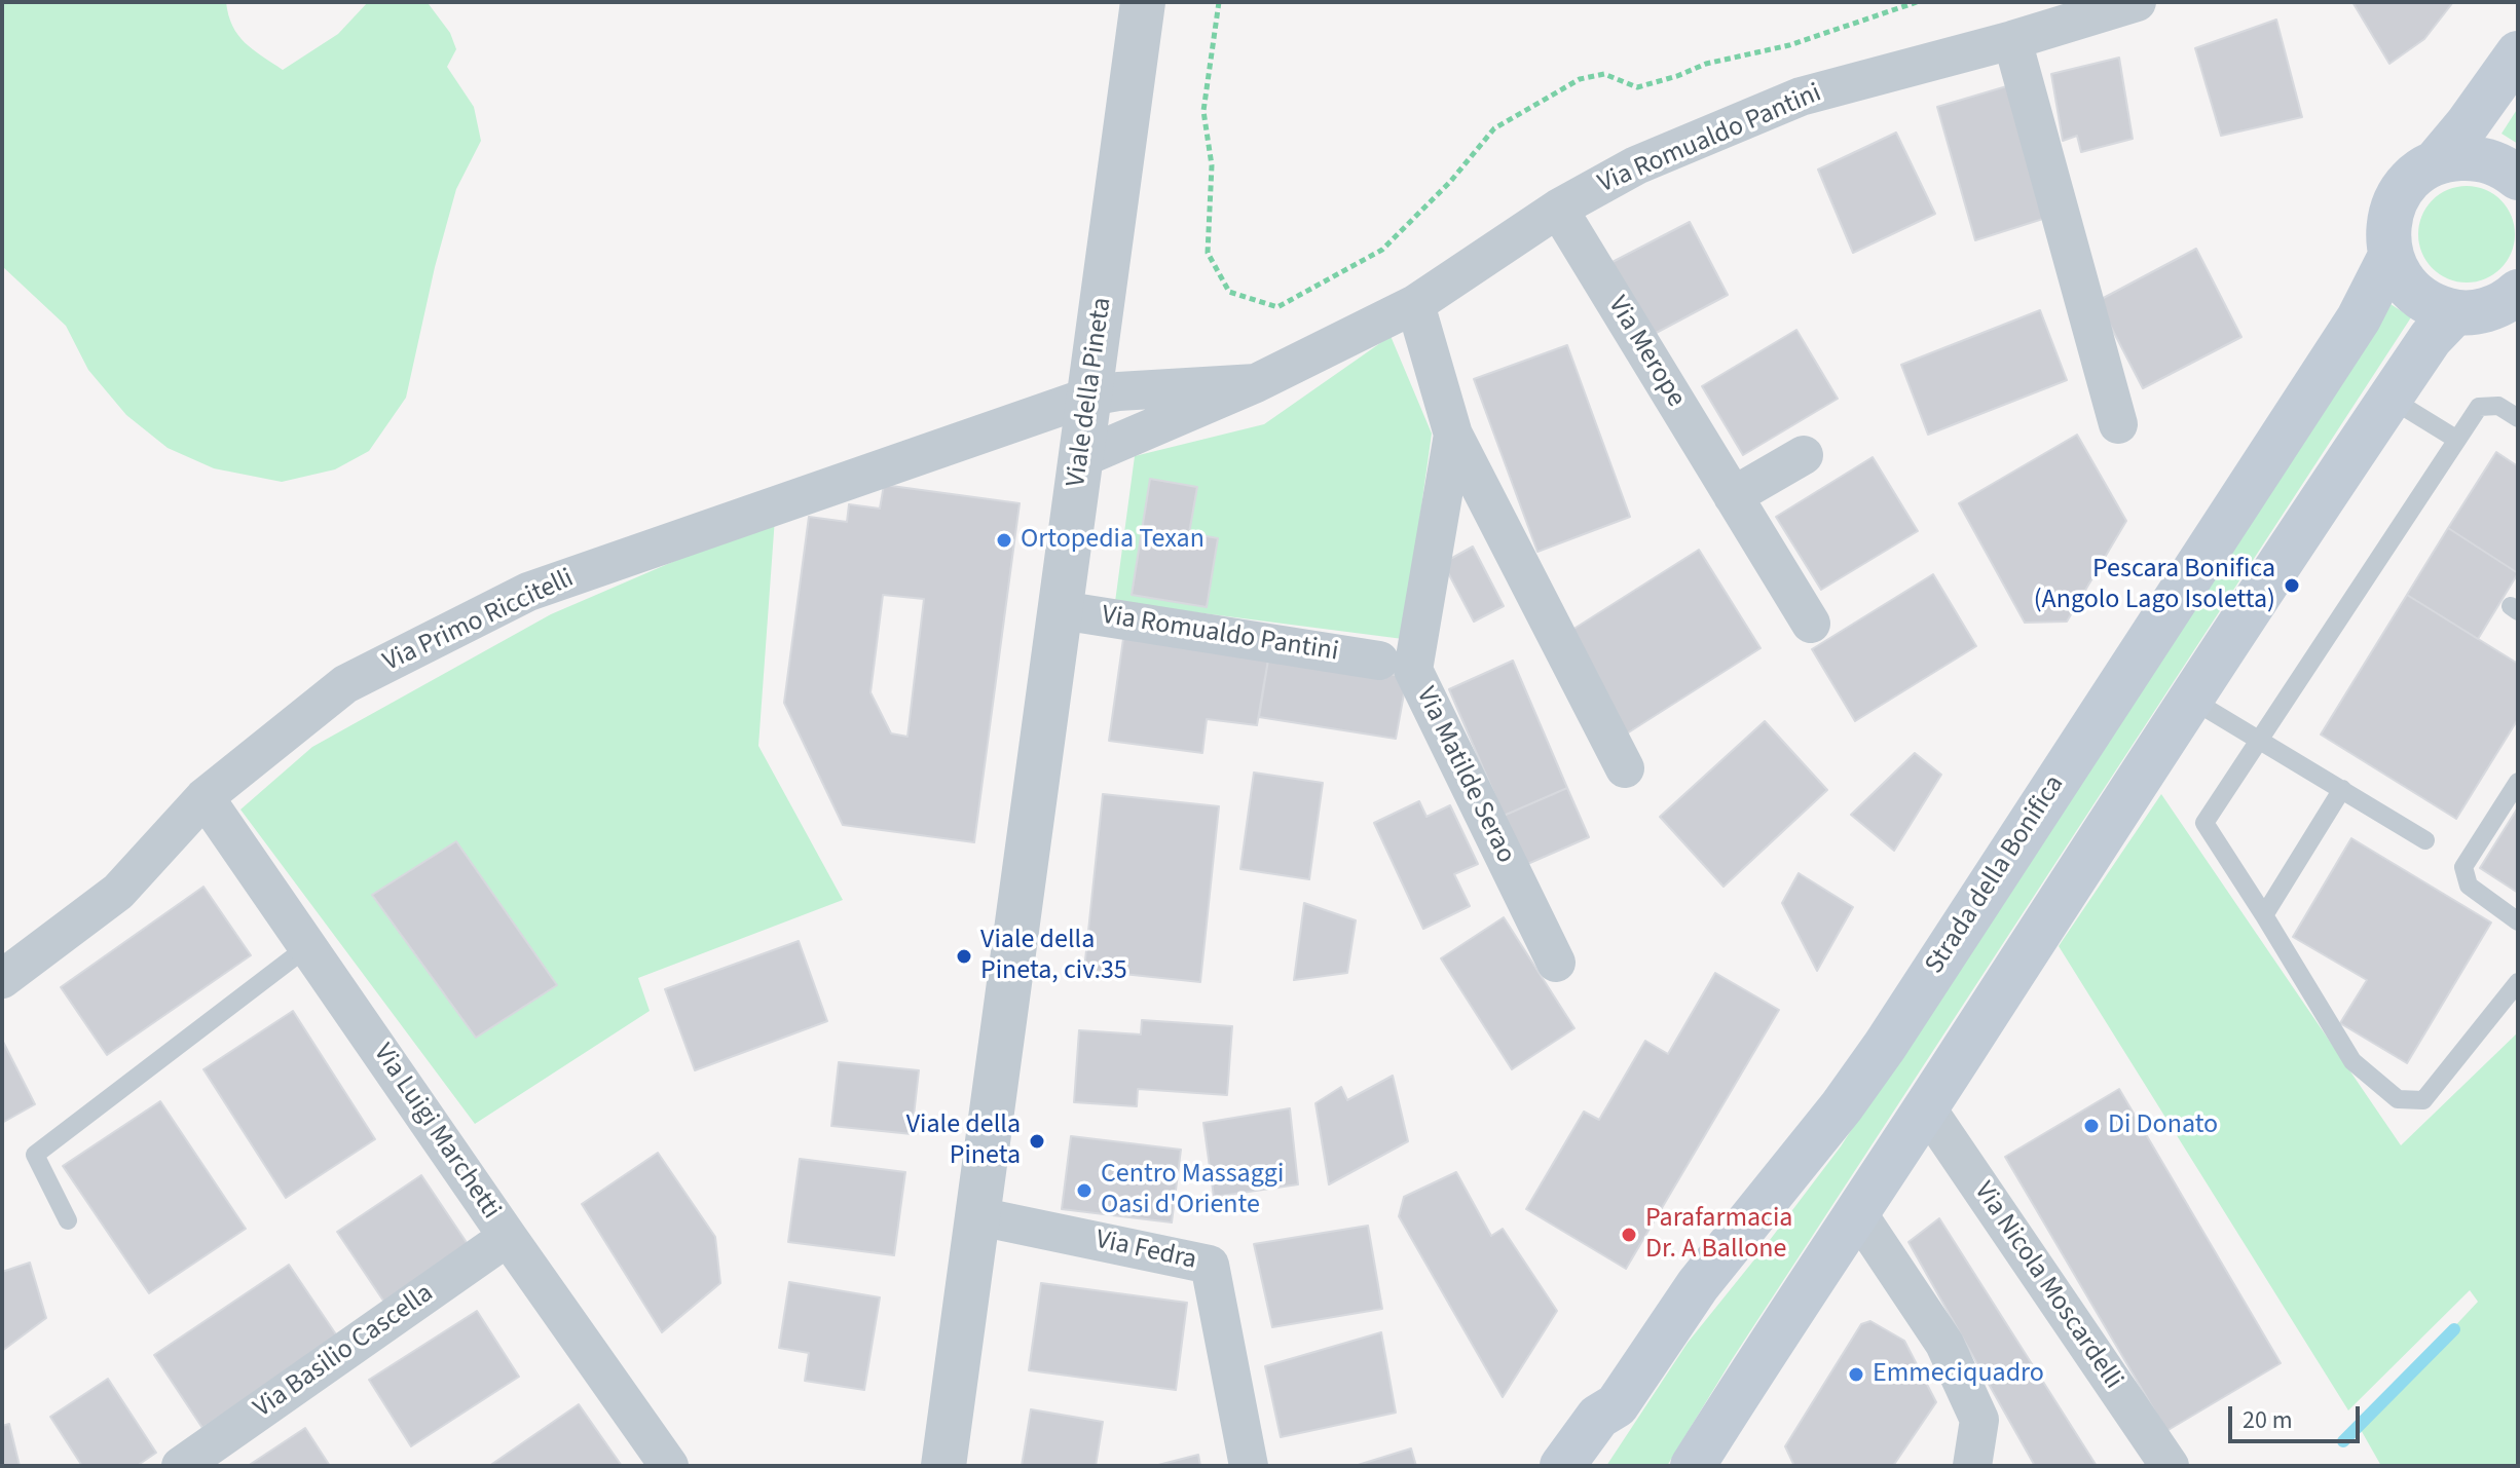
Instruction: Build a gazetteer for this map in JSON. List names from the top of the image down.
{
  "streets": {
    "main road": ["Strada della Bonifica"],
    "street": [
      "Via Romualdo Pantini",
      "Via Merope",
      "Viale della Pineta",
      "Via Primo Riccitelli",
      "Via Matilde Serao",
      "Via Luigi Marchetti",
      "Via Fedra",
      "Via Nicola Moscardelli",
      "Via Basilio Cascella"
    ]
  },
  "crossings": [
    ["Via Romualdo Pantini", "Via Merope"],
    ["Via Romualdo Pantini", "Viale della Pineta"],
    ["Via Romualdo Pantini", "Via Primo Riccitelli"],
    ["Via Romualdo Pantini", "Via Matilde Serao"],
    ["Viale della Pineta", "Via Primo Riccitelli"],
    ["Viale della Pineta", "Via Fedra"],
    ["Via Primo Riccitelli", "Via Luigi Marchetti"],
    ["Via Luigi Marchetti", "Via Basilio Cascella"]
  ],
  "places": [
    "Ortopedia Texan",
    "Pescara Bonifica (Angolo Lago Isoletta)",
    "Viale della Pineta, civ.35",
    "Di Donato",
    "Viale della Pineta",
    "Centro Massaggi Oasi d'Oriente",
    "Parafarmacia Dr. A Ballone",
    "Emmeciquadro"
  ],
  "scale_bar": "20 m"
}
